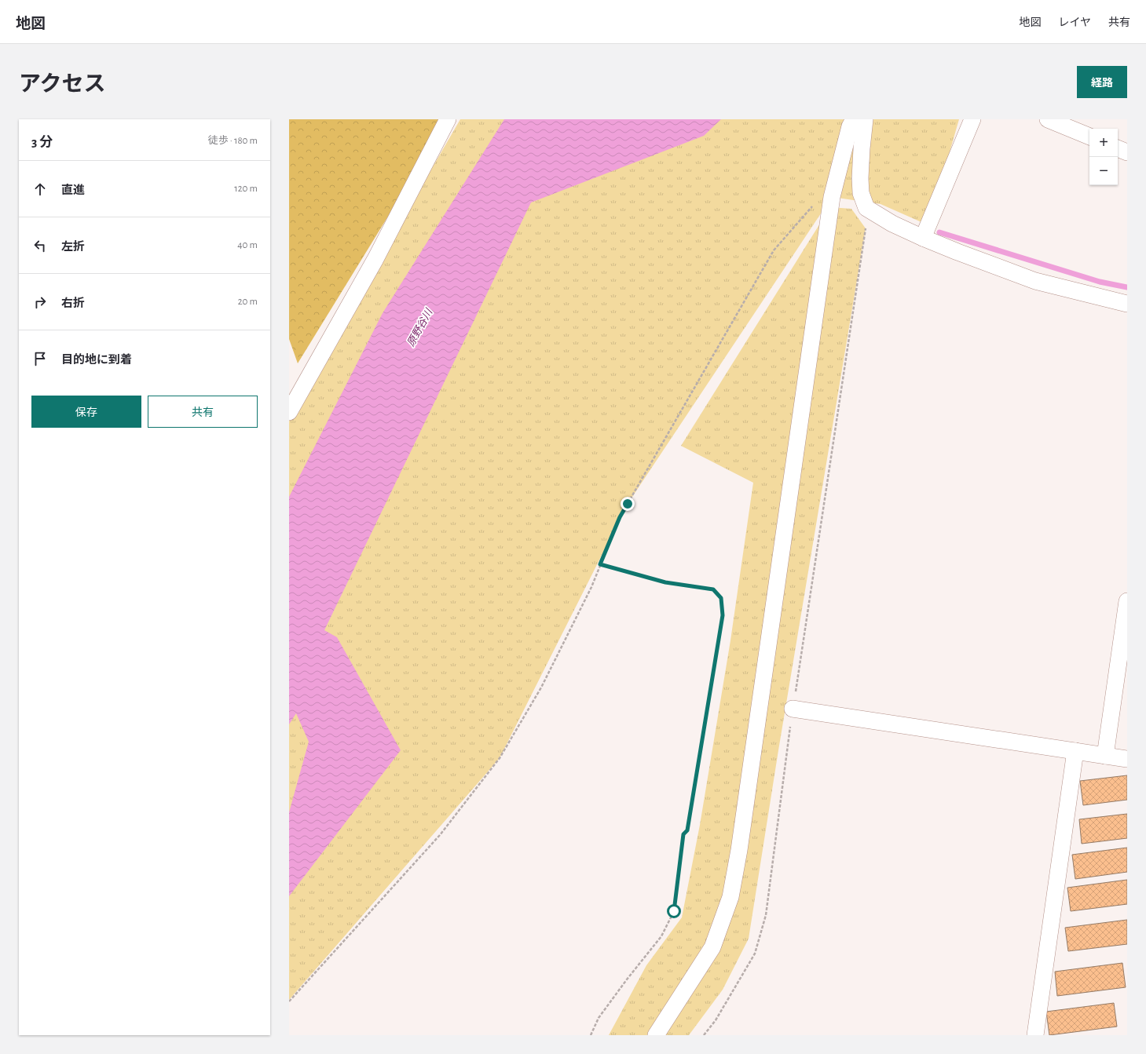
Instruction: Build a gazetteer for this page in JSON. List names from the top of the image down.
{
  "water": ["原野谷川"],
  "page": {
    "header": "地図",
    "nav": ["地図", "レイヤ", "共有"],
    "title": "アクセス",
    "buttons": [
      "経路",
      ["保存", "共有"]
    ],
    "heading": ["3 分", "徒歩 · 180 m"],
    "map_buttons": ["+", "−"],
    "list": [
      ["直進", "120 m"],
      ["左折", "40 m"],
      ["右折", "20 m"],
      "目的地に到着"
    ]
  }
}
